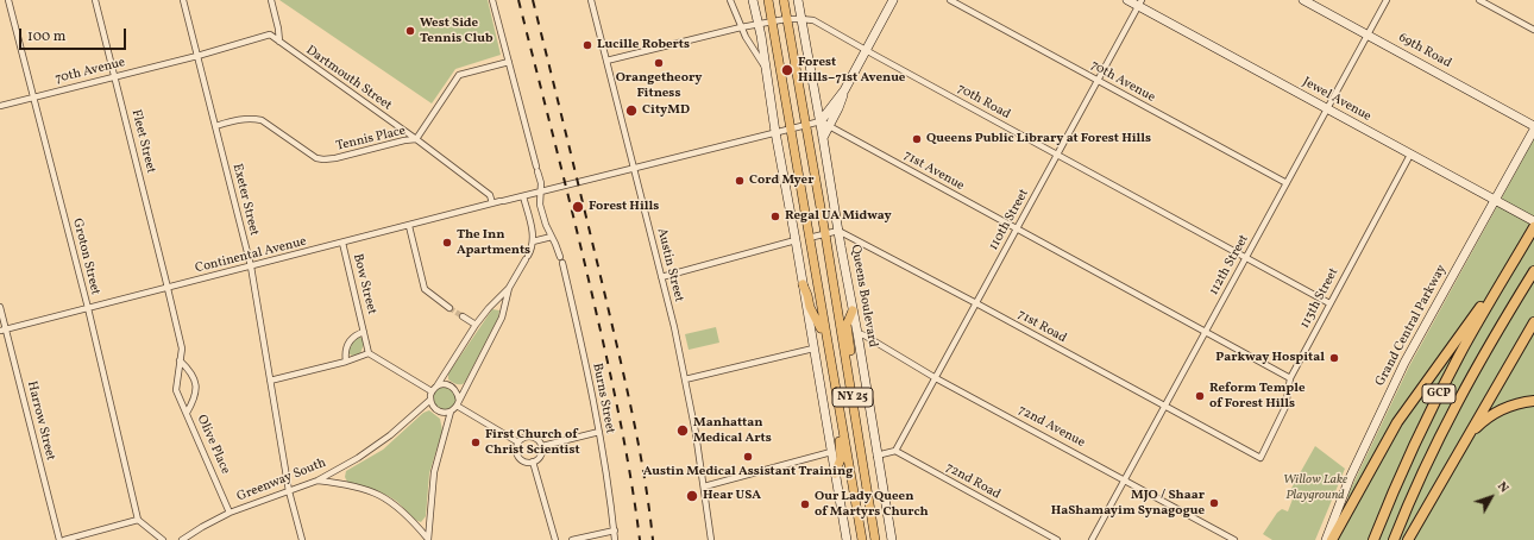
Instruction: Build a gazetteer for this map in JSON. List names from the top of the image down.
{
  "streets": {
    "highway": ["GCP"],
    "main road": ["Queens Boulevard", "NY 25"],
    "street": [
      "69th Road",
      "70th Avenue",
      "Dartmouth Street",
      "Jewel Avenue",
      "70th Road",
      "Tennis Place",
      "Fleet Street",
      "71st Avenue",
      "Exeter Street",
      "110th Street",
      "Continental Avenue",
      "Groton Street",
      "Austin Street",
      "112th Street",
      "Bow Street",
      "113th Street",
      "Grand Central Parkway",
      "71st Road",
      "Burns Street",
      "Harrow Street",
      "72nd Avenue",
      "Olive Place",
      "Greenway South",
      "72nd Road"
    ]
  },
  "crossings": [
    ["69th Road", "112th Street"],
    ["70th Avenue", "Dartmouth Street"],
    ["70th Avenue", "Fleet Street"],
    ["70th Avenue", "Exeter Street"],
    ["70th Avenue", "110th Street"],
    ["70th Avenue", "Groton Street"],
    ["70th Avenue", "112th Street"],
    ["Dartmouth Street", "Tennis Place"],
    ["Dartmouth Street", "Continental Avenue"],
    ["Jewel Avenue", "110th Street"],
    ["Jewel Avenue", "112th Street"],
    ["Jewel Avenue", "113th Street"],
    ["Jewel Avenue", "Grand Central Parkway"],
    ["70th Road", "110th Street"],
    ["70th Road", "Austin Street"],
    ["70th Road", "112th Street"],
    ["70th Road", "Queens Boulevard"],
    ["70th Road", "113th Street"],
    ["70th Road", "NY 25"],
    ["Tennis Place", "Exeter Street"],
    ["Fleet Street", "Continental Avenue"],
    ["Fleet Street", "Olive Place"],
    ["71st Avenue", "110th Street"],
    ["71st Avenue", "112th Street"],
    ["71st Avenue", "Queens Boulevard"],
    ["71st Avenue", "113th Street"],
    ["Exeter Street", "Continental Avenue"],
    ["Exeter Street", "Greenway South"],
    ["110th Street", "71st Road"],
    ["110th Street", "72nd Avenue"],
    ["110th Street", "72nd Road"],
    ["Continental Avenue", "Groton Street"],
    ["Continental Avenue", "Bow Street"],
    ["Continental Avenue", "Burns Street"],
    ["Continental Avenue", "Harrow Street"],
    ["Continental Avenue", "Olive Place"],
    ["112th Street", "71st Road"],
    ["112th Street", "72nd Avenue"],
    ["Queens Boulevard", "71st Road"],
    ["Queens Boulevard", "72nd Avenue"],
    ["113th Street", "71st Road"],
    ["Olive Place", "Greenway South"]
  ],
  "parks": ["Willow Lake Playground"],
  "places": [
    "West Side Tennis Club",
    "Lucille Roberts",
    "Orangetheory Fitness",
    "Forest Hills–71st Avenue",
    "CityMD",
    "Queens Public Library at Forest Hills",
    "Cord Myer",
    "Forest Hills",
    "Regal UA Midway",
    "The Inn Apartments",
    "Parkway Hospital",
    "Reform Temple of Forest Hills",
    "Manhattan Medical Arts",
    "First Church of Christ Scientist",
    "Austin Medical Assistant Training",
    "Hear USA",
    "MJO / Shaar HaShamayim Synagogue",
    "Our Lady Queen of Martyrs Church"
  ],
  "scale_bar": "100 m",
  "north": "top right"
}
